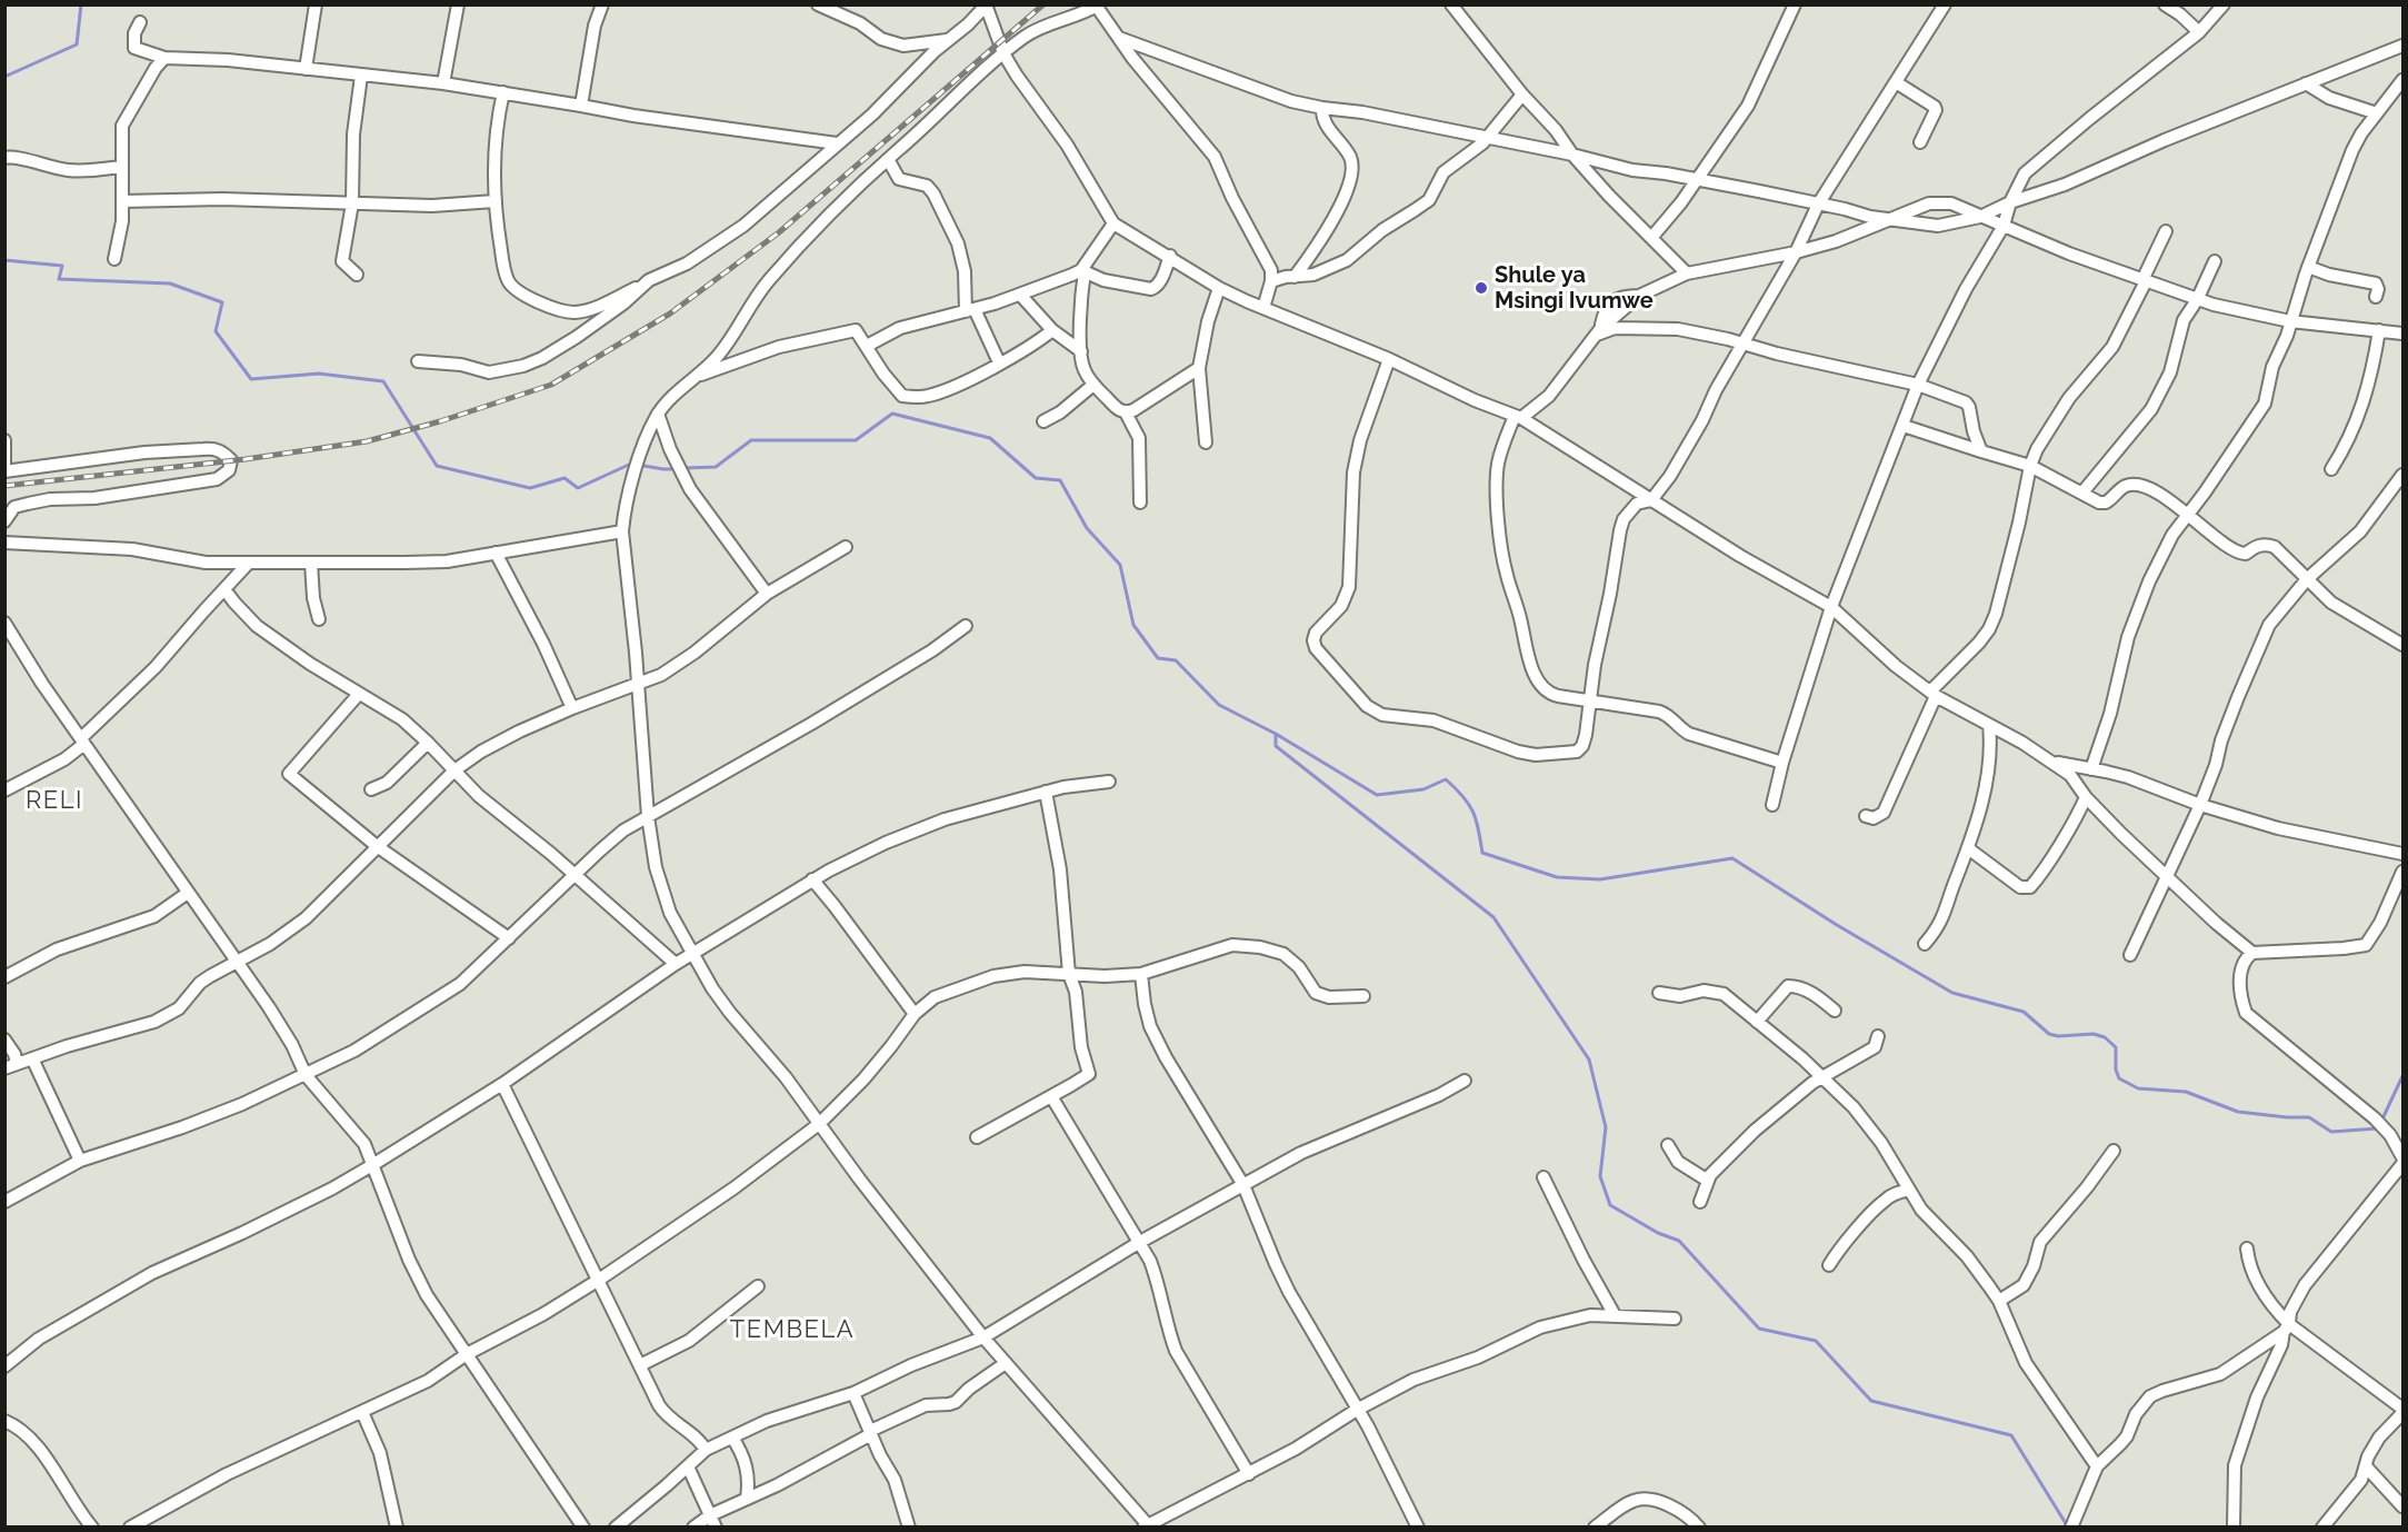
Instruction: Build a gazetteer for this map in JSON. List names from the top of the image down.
{
  "districts": ["RELI", "TEMBELA"],
  "places": ["Shule ya Msingi Ivumwe"]
}
